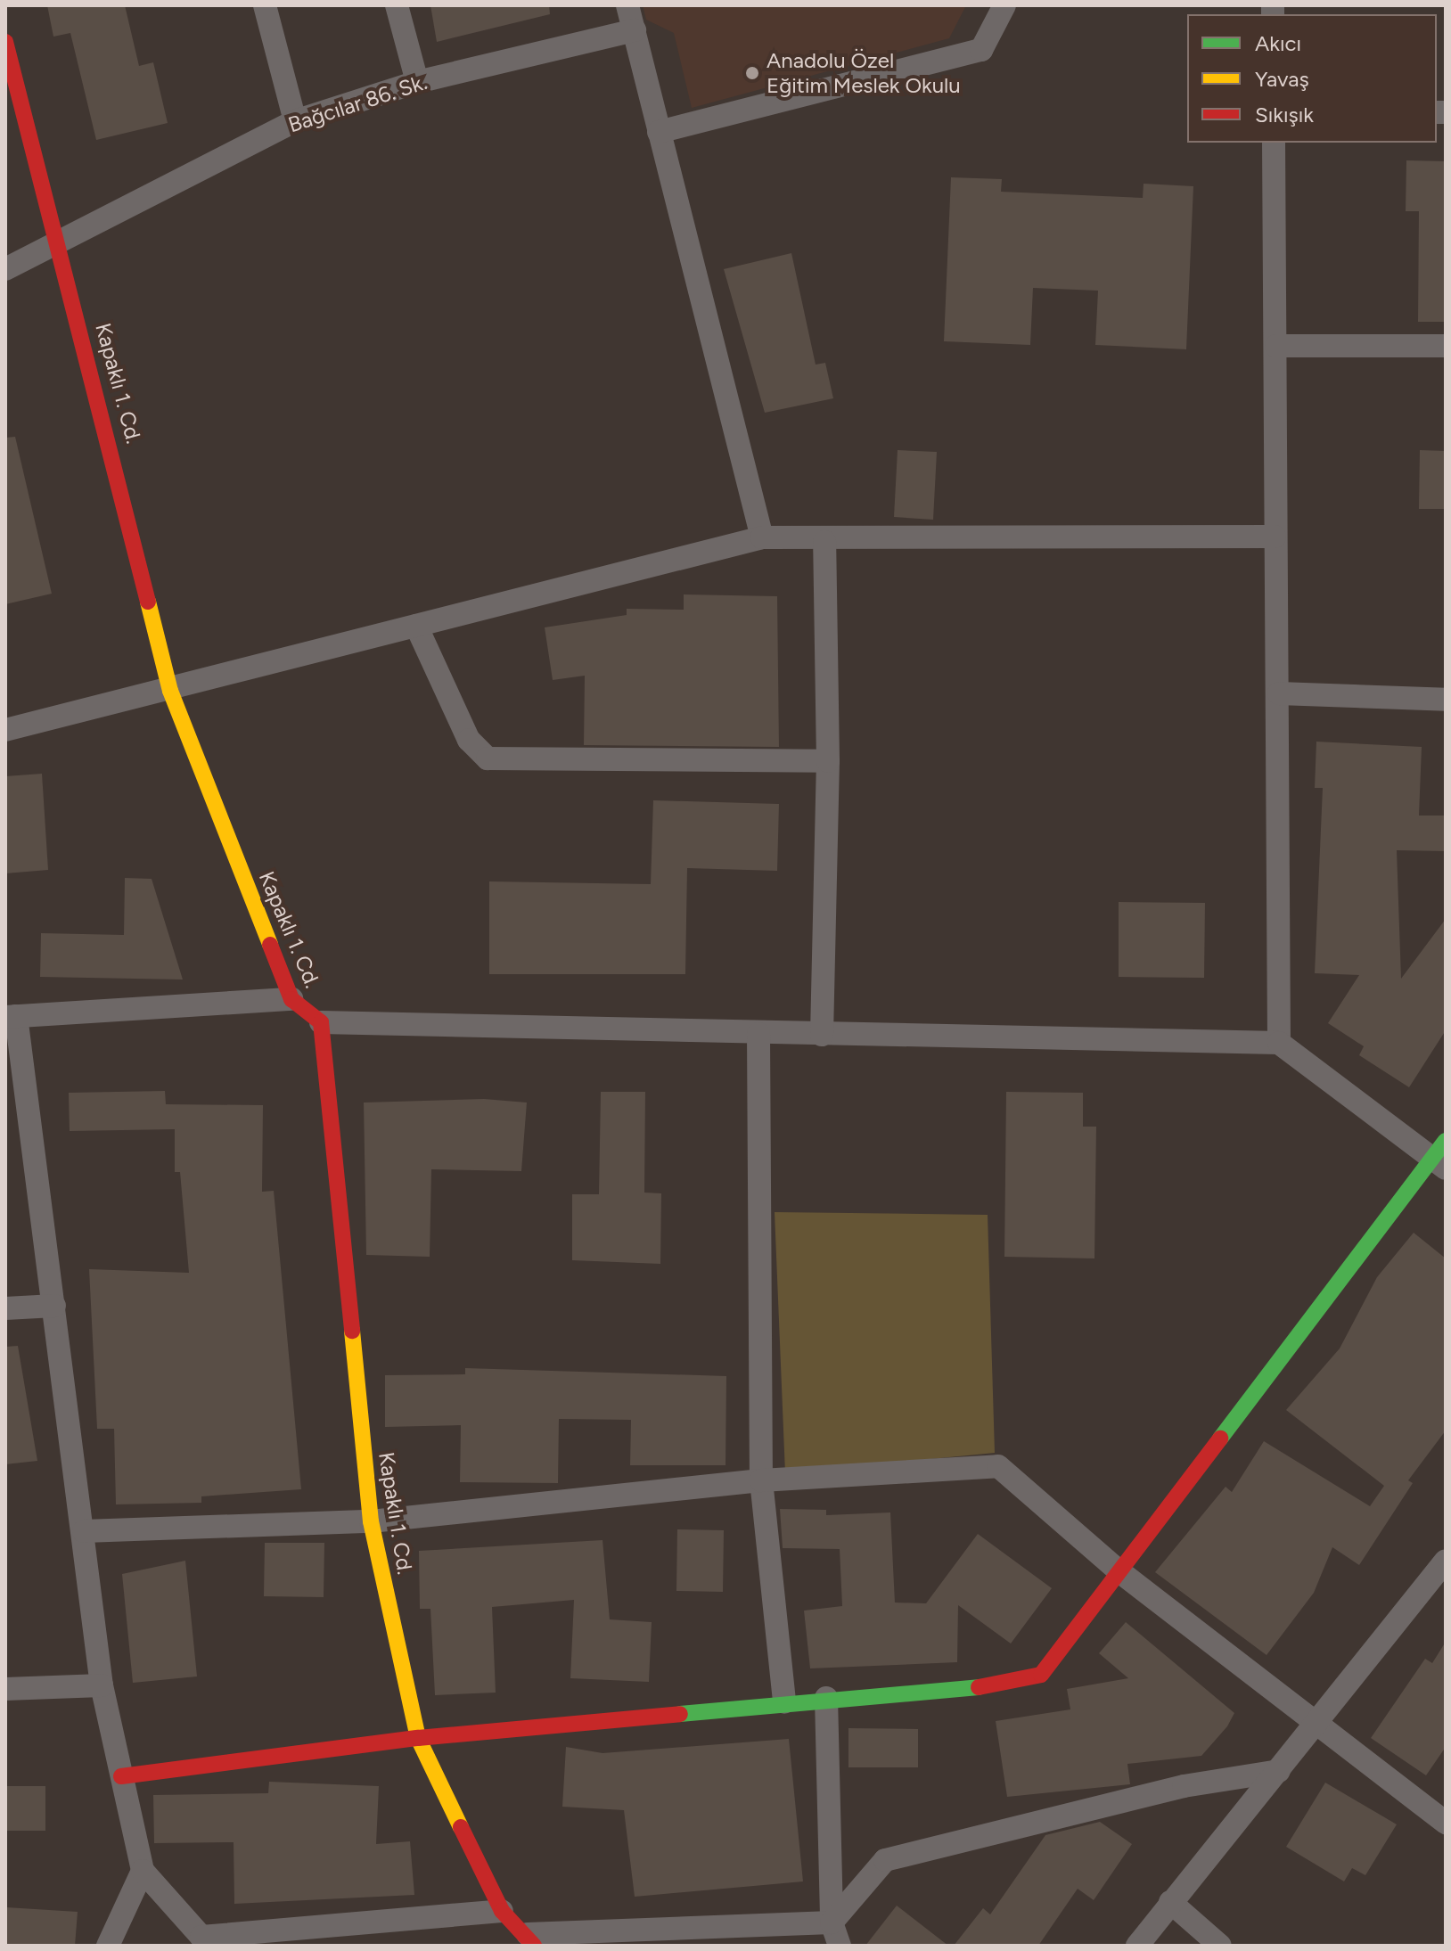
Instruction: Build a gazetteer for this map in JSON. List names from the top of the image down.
{
  "streets": {
    "street": ["Bağcılar 86. Sk.", "Kapaklı 1. Cd."]
  },
  "crossings": [
    ["Bağcılar 86. Sk.", "Kapaklı 1. Cd."]
  ],
  "places": ["Anadolu Özel Eğitim Meslek Okulu"],
  "legend": ["Akıcı", "Yavaş", "Sıkışık"]
}
